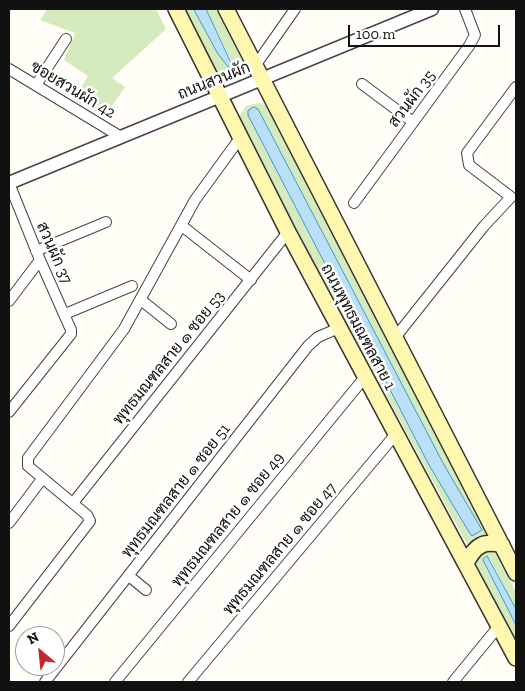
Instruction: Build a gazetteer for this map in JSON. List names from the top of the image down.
{
  "streets": {
    "main road": ["ถนนพุทธมณฑลสาย 1"],
    "street": [
      "ถนนสวนผัก",
      "ซอยสวนผัก 42",
      "สวนผัก 35",
      "สวนผัก 37",
      "พุทธมณฑลสาย ๑ ซอย 53",
      "พุทธมณฑลสาย ๑ ซอย 51",
      "พุทธมณฑลสาย ๑ ซอย 49",
      "พุทธมณฑลสาย ๑ ซอย 47"
    ]
  },
  "crossings": [
    ["ถนนสวนผัก", "ซอยสวนผัก 42"],
    ["ถนนสวนผัก", "สวนผัก 37"],
    ["ถนนสวนผัก", "ถนนพุทธมณฑลสาย 1"],
    ["ถนนพุทธมณฑลสาย 1", "พุทธมณฑลสาย ๑ ซอย 53"],
    ["ถนนพุทธมณฑลสาย 1", "พุทธมณฑลสาย ๑ ซอย 51"],
    ["ถนนพุทธมณฑลสาย 1", "พุทธมณฑลสาย ๑ ซอย 49"],
    ["ถนนพุทธมณฑลสาย 1", "พุทธมณฑลสาย ๑ ซอย 47"]
  ],
  "scale_bar": "100 m",
  "north": "top left"
}
